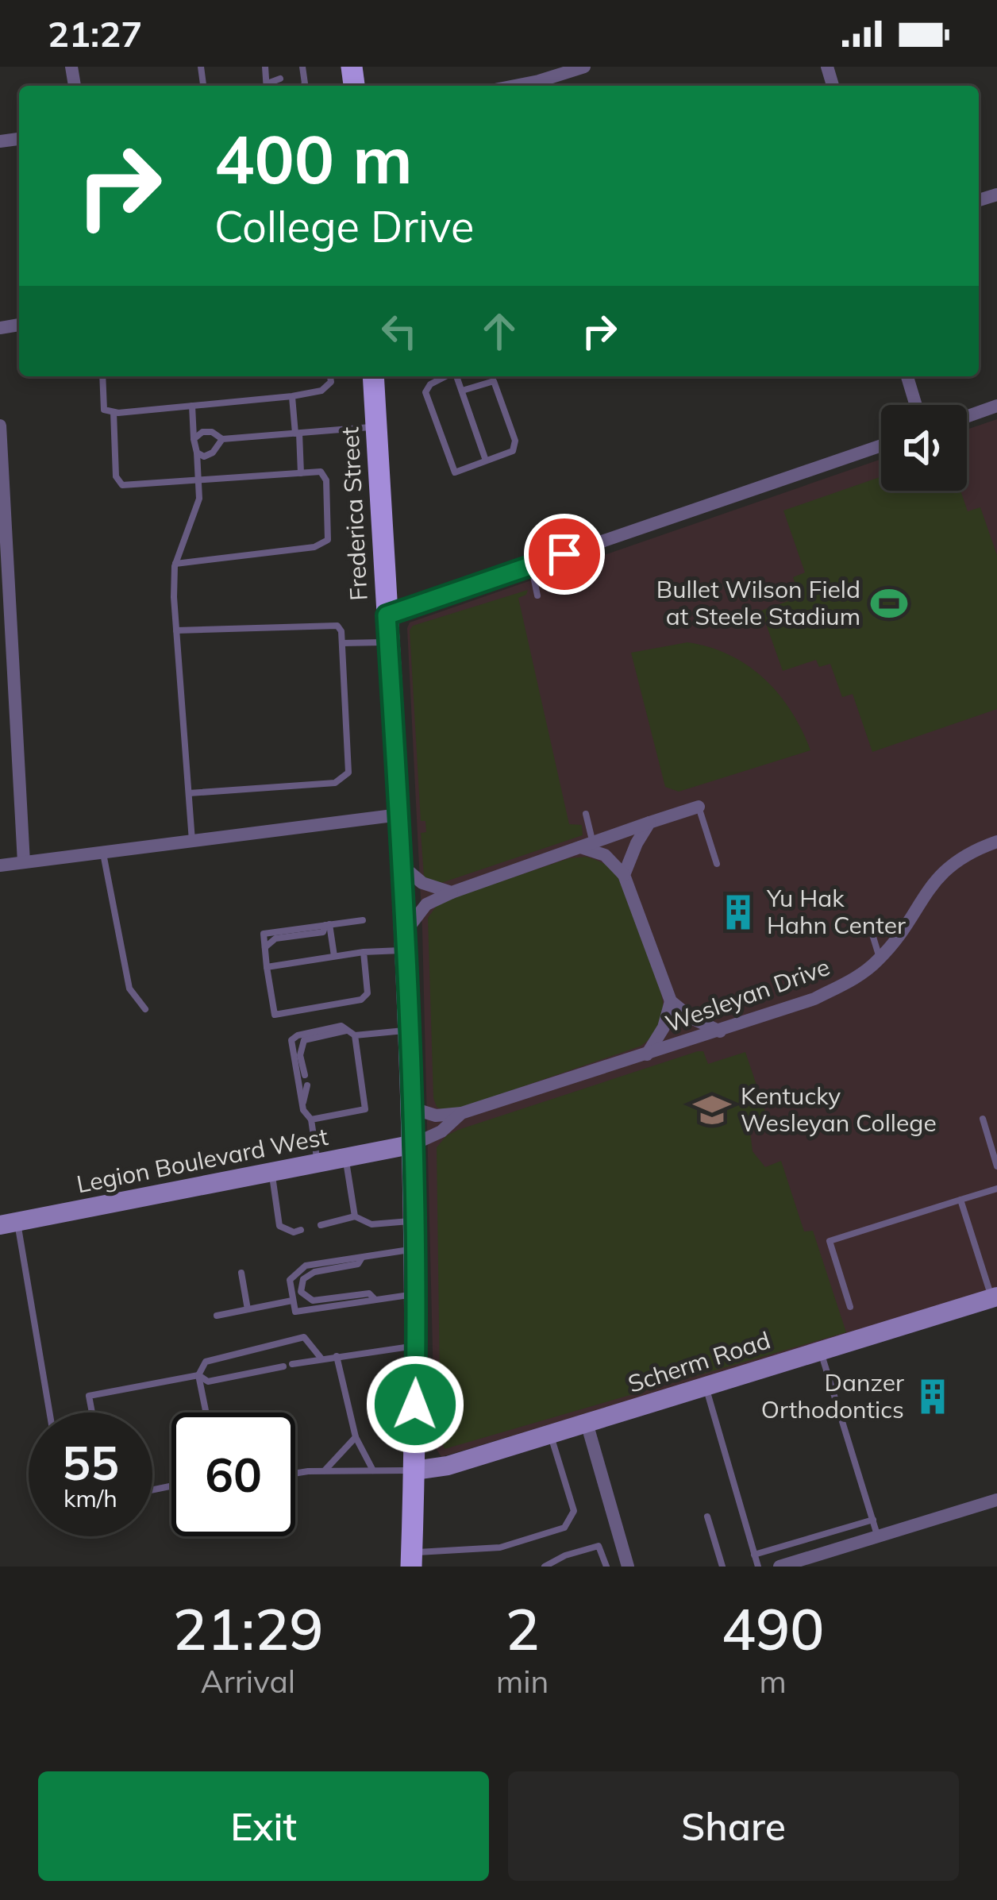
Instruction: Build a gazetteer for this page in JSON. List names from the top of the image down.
{
  "streets": {
    "main road": ["Frederica Street"],
    "street": ["Wesleyan Drive", "Legion Boulevard West", "Scherm Road"]
  },
  "crossings": [
    ["Frederica Street", "Wesleyan Drive"],
    ["Frederica Street", "Legion Boulevard West"],
    ["Frederica Street", "Scherm Road"],
    ["Wesleyan Drive", "Legion Boulevard West"]
  ],
  "places": {
    "sports": ["Bullet Wilson Field at Steele Stadium"],
    "building": ["Yu Hak Hahn Center", "Danzer Orthodontics"],
    "school or university": ["Kentucky Wesleyan College"]
  },
  "page": {
    "status": "21:27",
    "turn": ["400 m", "College Drive"],
    "speed": "55 km/h",
    "limit": "60",
    "eta": [
      "21:29",
      "Arrival",
      "2",
      "min",
      "490",
      "m"
    ],
    "buttons": ["Exit", "Share"]
  }
}
